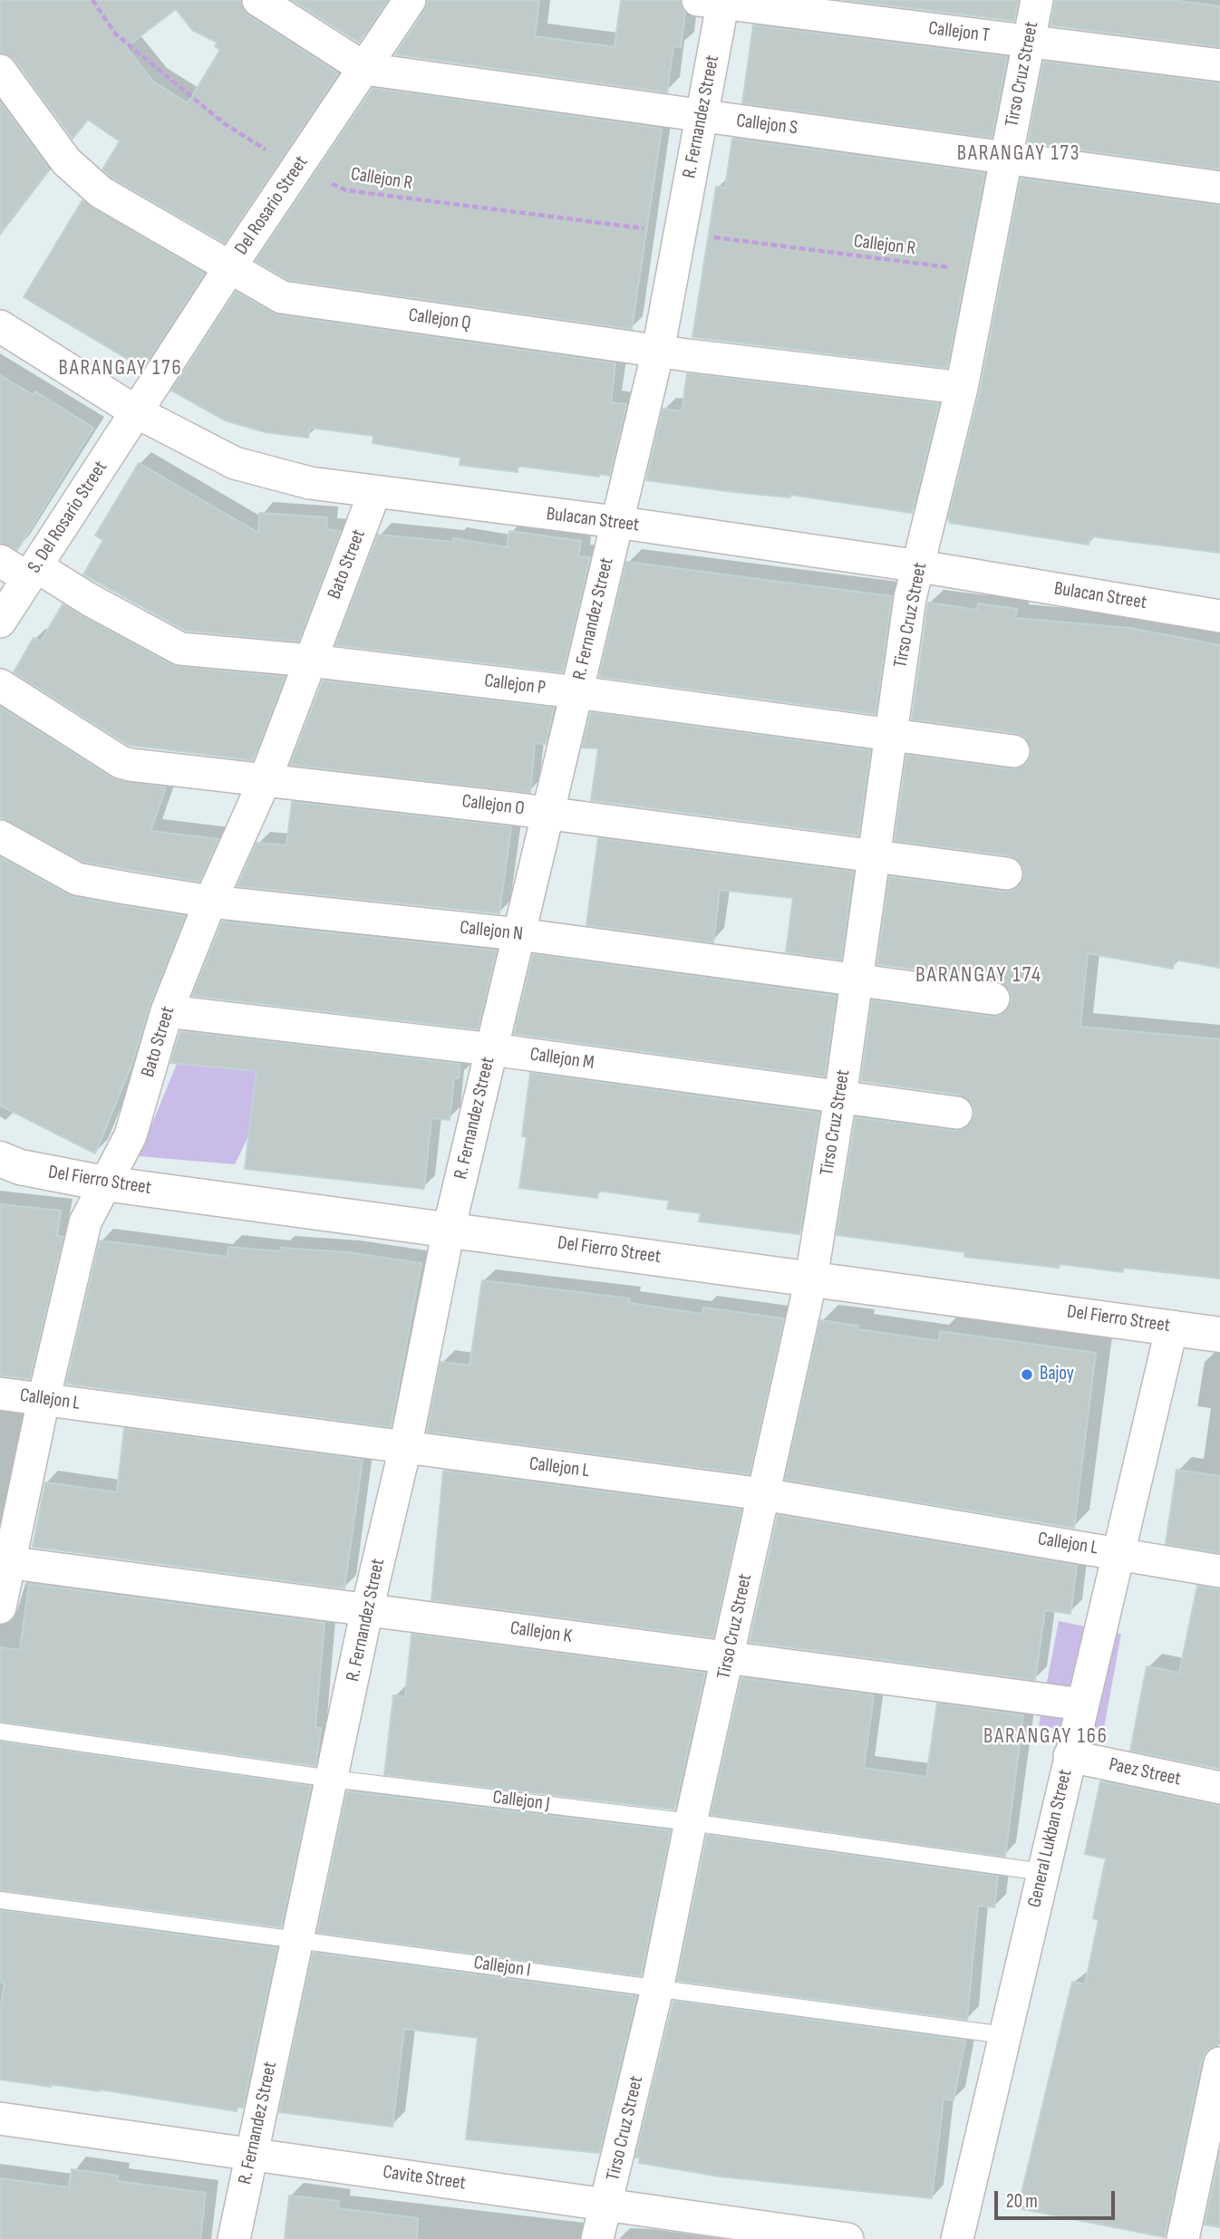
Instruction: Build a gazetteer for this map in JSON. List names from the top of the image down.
{
  "streets": {
    "street": [
      "Callejon T",
      "Tirso Cruz Street",
      "R. Fernandez Street",
      "Callejon S",
      "Del Rosario Street",
      "Callejon Q",
      "S. Del Rosario Street",
      "Bulacan Street",
      "Bato Street",
      "Callejon P",
      "Callejon O",
      "Callejon N",
      "Callejon M",
      "Del Fierro Street",
      "Callejon L",
      "Callejon K",
      "Paez Street",
      "General Lukban Street",
      "Cavite Street"
    ],
    "lane": ["Callejon J", "Callejon I"],
    "path": ["Callejon R"]
  },
  "crossings": [
    ["Callejon T", "Tirso Cruz Street"],
    ["Callejon T", "R. Fernandez Street"],
    ["Tirso Cruz Street", "Callejon S"],
    ["Tirso Cruz Street", "Callejon R"],
    ["Tirso Cruz Street", "Callejon Q"],
    ["Tirso Cruz Street", "Bulacan Street"],
    ["Tirso Cruz Street", "Callejon P"],
    ["Tirso Cruz Street", "Callejon O"],
    ["Tirso Cruz Street", "Callejon N"],
    ["Tirso Cruz Street", "Callejon M"],
    ["Tirso Cruz Street", "Del Fierro Street"],
    ["Tirso Cruz Street", "Callejon L"],
    ["Tirso Cruz Street", "Callejon K"],
    ["Tirso Cruz Street", "Callejon J"],
    ["Tirso Cruz Street", "Callejon I"],
    ["Tirso Cruz Street", "Cavite Street"],
    ["R. Fernandez Street", "Callejon S"],
    ["R. Fernandez Street", "Callejon Q"],
    ["R. Fernandez Street", "Bulacan Street"],
    ["R. Fernandez Street", "Callejon P"],
    ["R. Fernandez Street", "Callejon O"],
    ["R. Fernandez Street", "Callejon N"],
    ["R. Fernandez Street", "Callejon M"],
    ["R. Fernandez Street", "Del Fierro Street"],
    ["R. Fernandez Street", "Callejon L"],
    ["R. Fernandez Street", "Callejon K"],
    ["R. Fernandez Street", "Callejon J"],
    ["R. Fernandez Street", "Callejon I"],
    ["R. Fernandez Street", "Cavite Street"],
    ["Callejon S", "Del Rosario Street"],
    ["Callejon R", "Del Rosario Street"],
    ["Del Rosario Street", "Callejon Q"],
    ["Del Rosario Street", "S. Del Rosario Street"],
    ["Del Rosario Street", "Bulacan Street"],
    ["S. Del Rosario Street", "Bulacan Street"],
    ["S. Del Rosario Street", "Callejon P"],
    ["Bulacan Street", "Bato Street"],
    ["Bato Street", "Callejon P"],
    ["Bato Street", "Callejon O"],
    ["Bato Street", "Callejon N"],
    ["Bato Street", "Callejon M"],
    ["Bato Street", "Del Fierro Street"],
    ["Bato Street", "Callejon L"],
    ["Bato Street", "Callejon K"],
    ["Del Fierro Street", "General Lukban Street"],
    ["Callejon L", "General Lukban Street"],
    ["Callejon K", "General Lukban Street"],
    ["Paez Street", "General Lukban Street"],
    ["Callejon J", "General Lukban Street"],
    ["General Lukban Street", "Callejon I"]
  ],
  "districts": [
    "BARANGAY 173",
    "BARANGAY 176",
    "BARANGAY 174",
    "BARANGAY 166"
  ],
  "places": ["Bajoy"],
  "scale_bar": "20 m"
}
